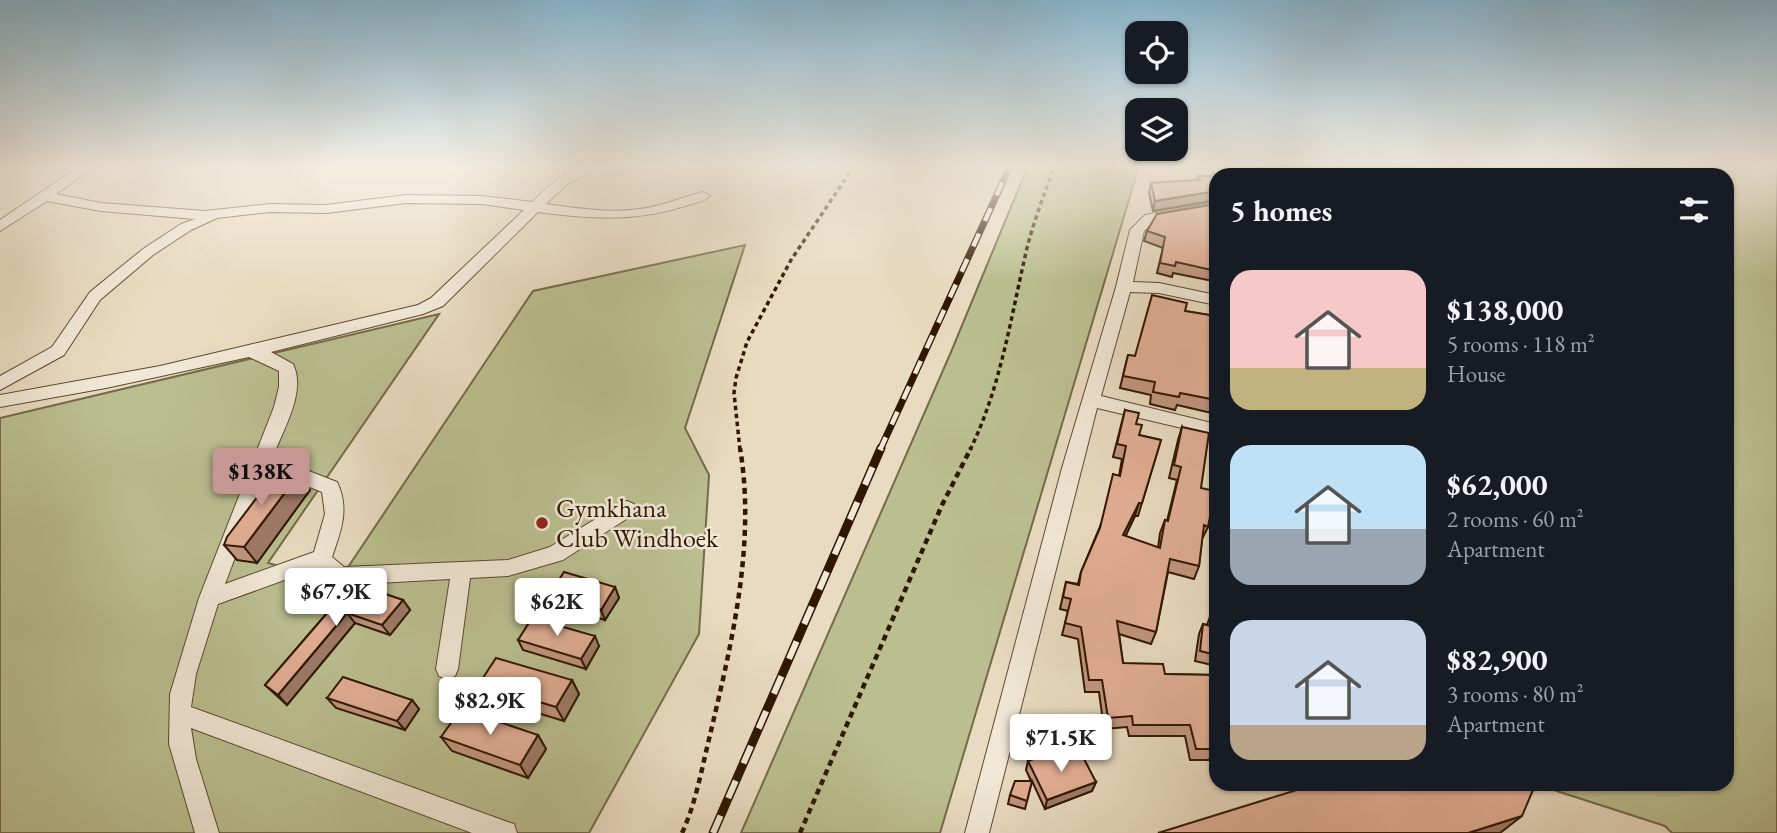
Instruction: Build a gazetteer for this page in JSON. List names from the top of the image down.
{
  "places": ["Gymkhana Club Windhoek"],
  "page": {
    "heading": "5 homes",
    "list": [
      {
        "name": "$138,000",
        "note": "5 rooms · 118 m² · House"
      },
      {
        "name": "$62,000",
        "note": "2 rooms · 60 m² · Apartment"
      },
      {
        "name": "$82,900",
        "note": "3 rooms · 80 m² · Apartment"
      }
    ],
    "price": [
      "$138K",
      "$67.9K",
      "$62K",
      "$82.9K",
      "$71.5K"
    ]
  }
}
